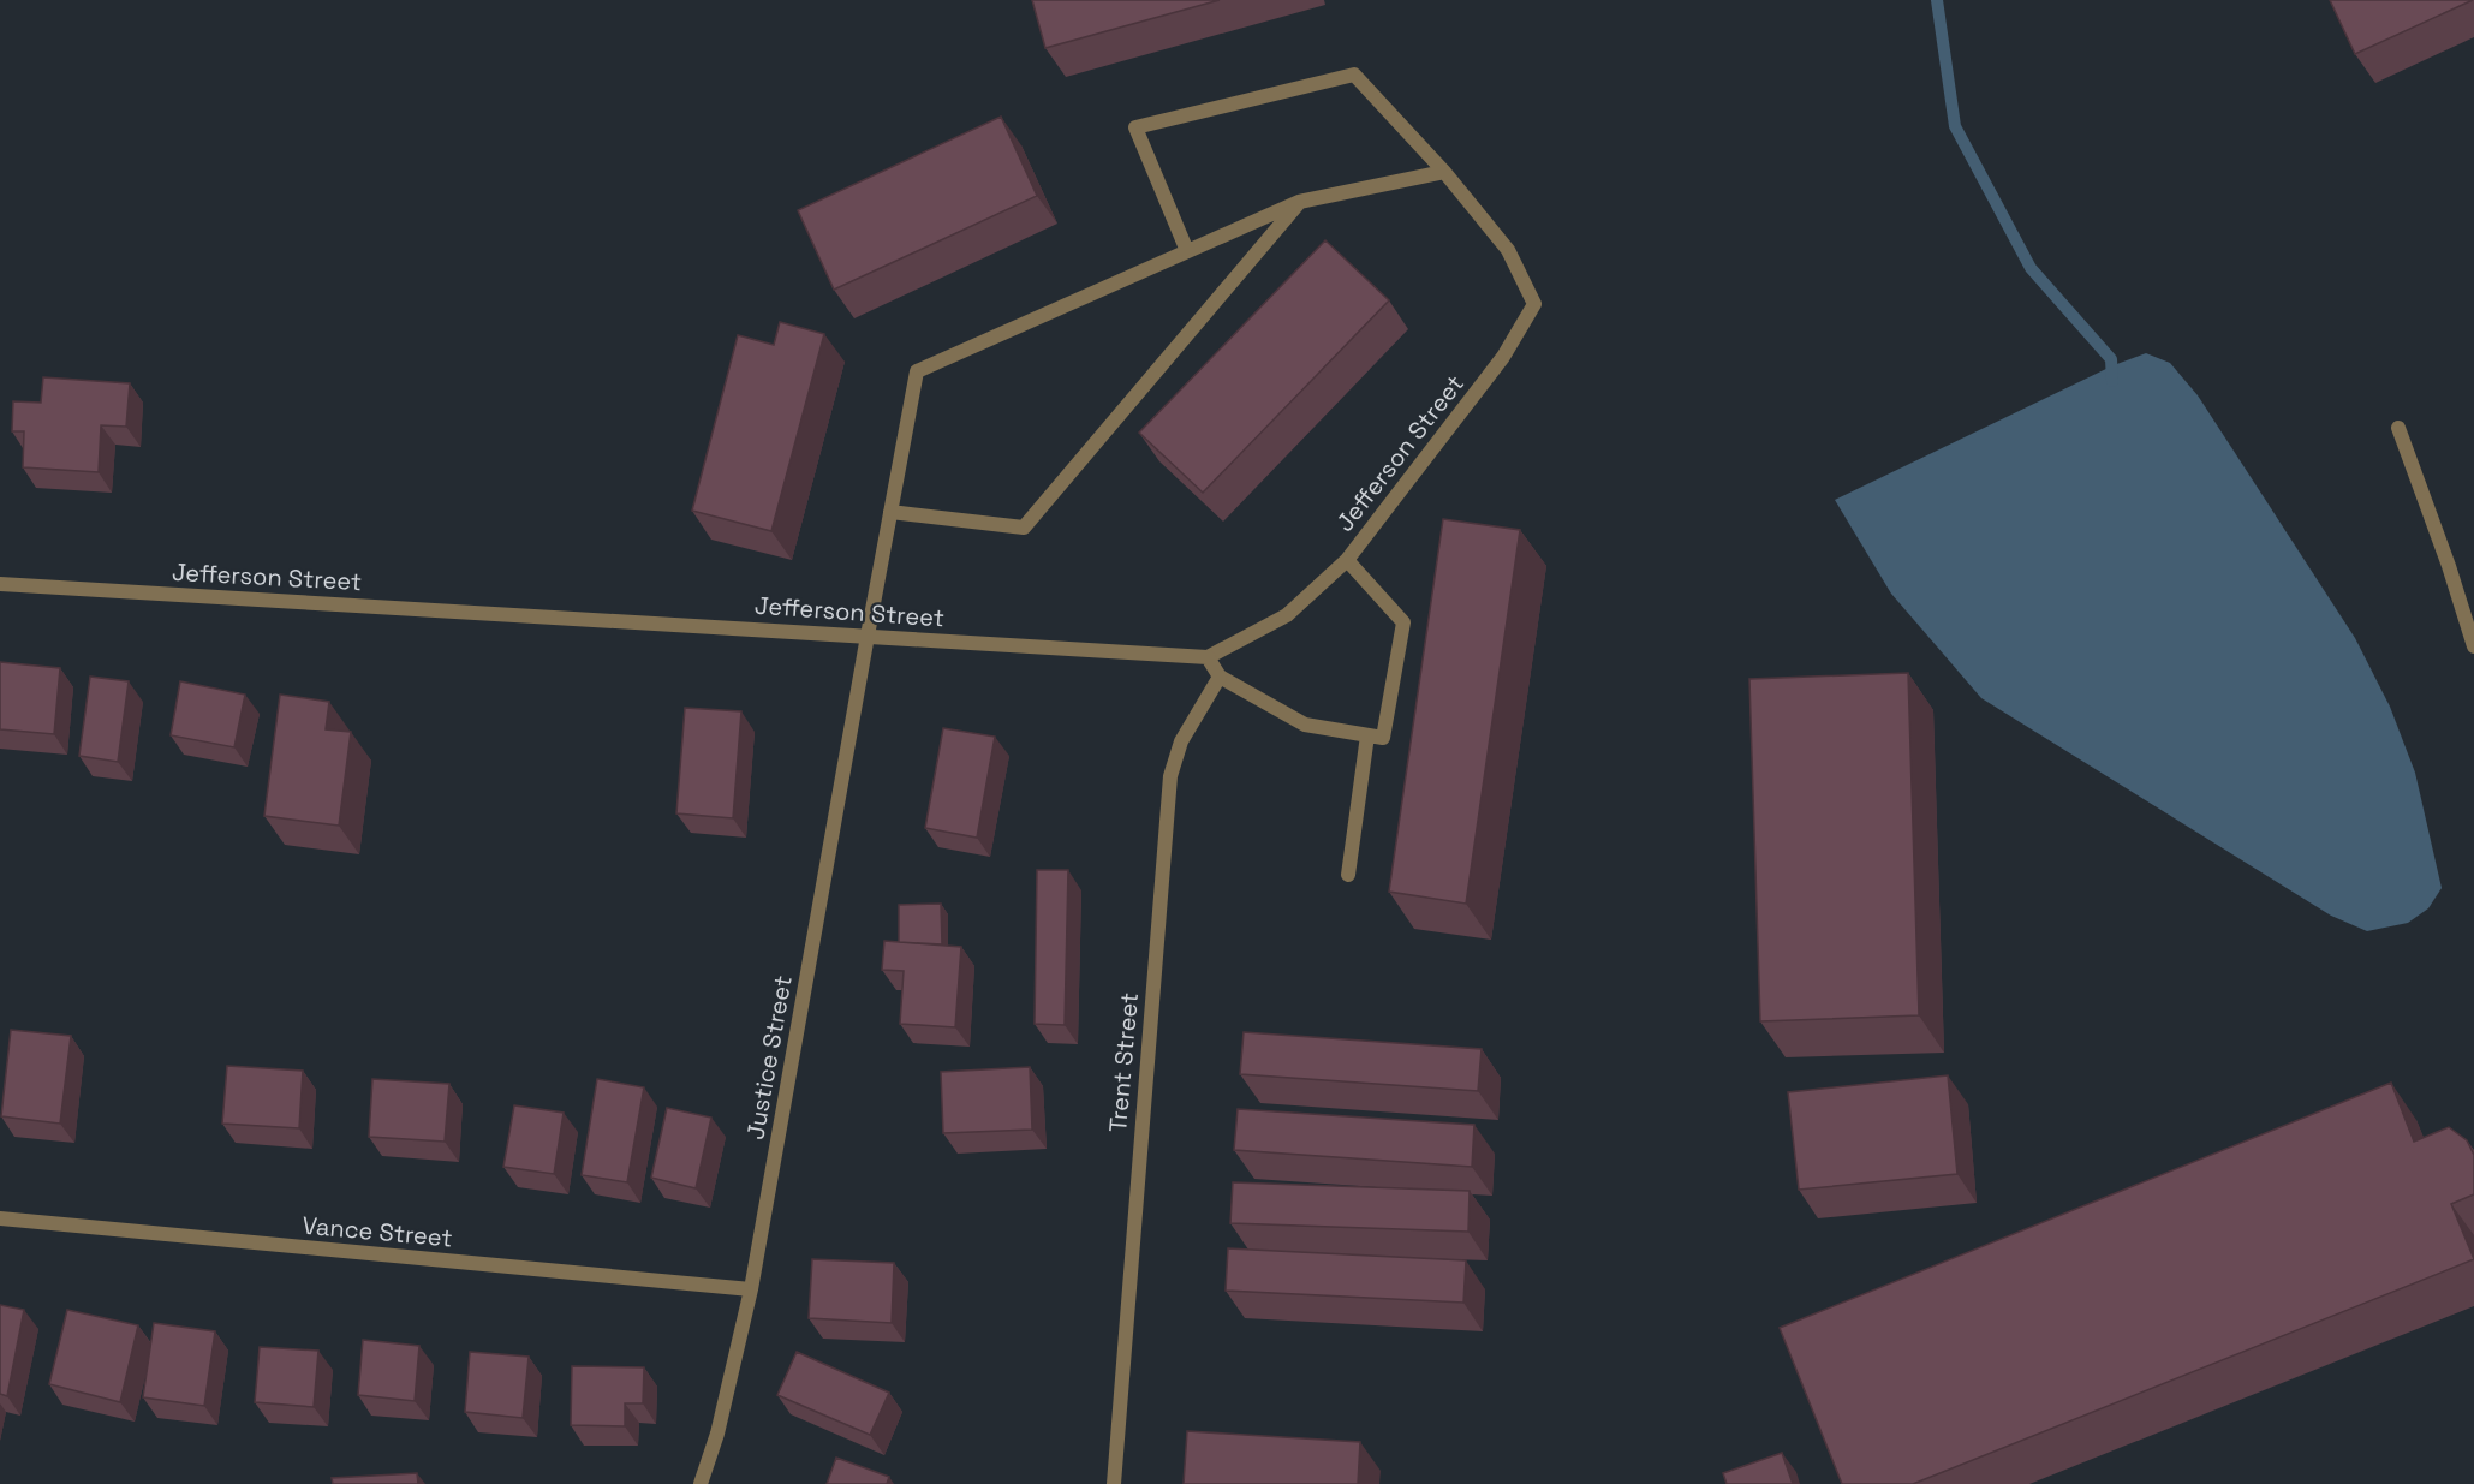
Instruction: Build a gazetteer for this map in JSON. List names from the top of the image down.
{
  "streets": {
    "street": [
      "Jefferson Street",
      "Justice Street",
      "Trent Street",
      "Vance Street"
    ]
  },
  "crossings": [
    ["Jefferson Street", "Justice Street"],
    ["Justice Street", "Vance Street"]
  ]
}
